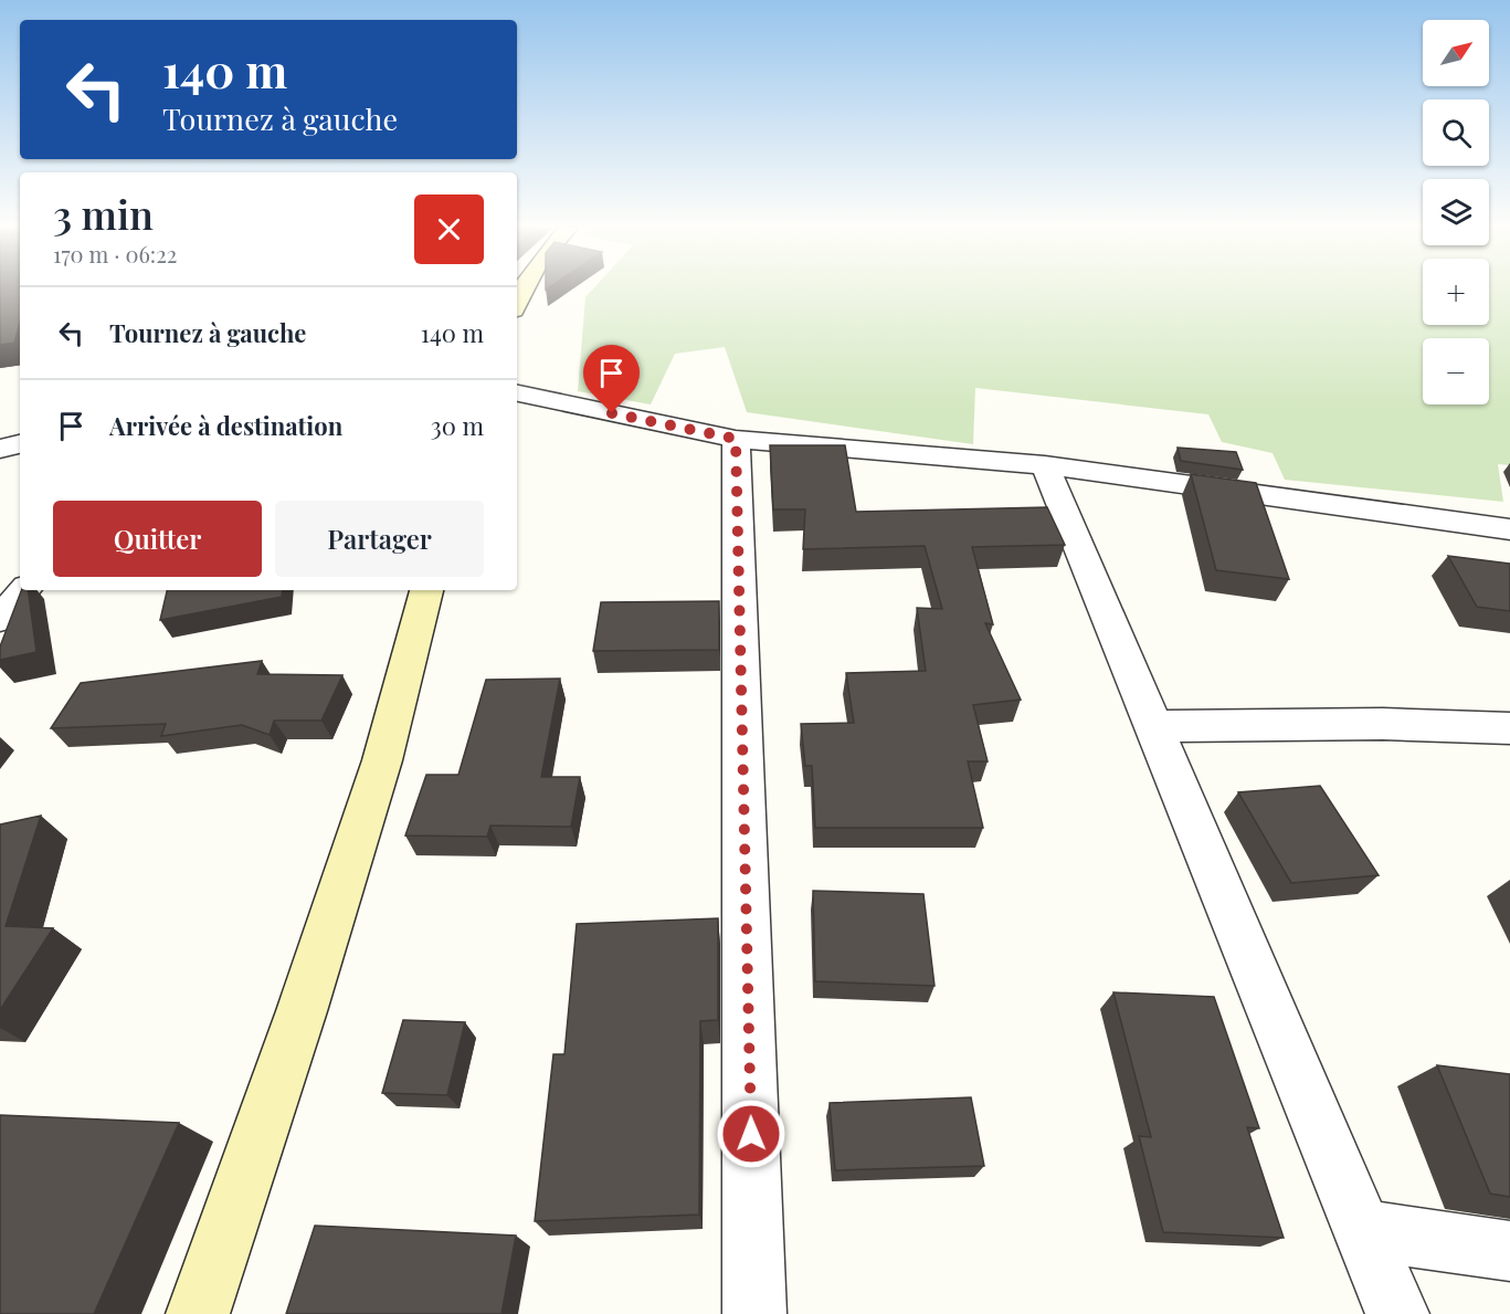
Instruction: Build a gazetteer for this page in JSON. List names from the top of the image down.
{
  "north": "top right",
  "page": {
    "map_buttons": ["+", "−"],
    "turn": ["140 m", "Tournez à gauche"],
    "heading": ["3 min", "170 m · 06:22"],
    "list": [
      {
        "name": "Tournez à gauche",
        "value": "140 m"
      },
      {
        "name": "Arrivée à destination",
        "value": "30 m"
      }
    ],
    "buttons": ["Quitter", "Partager"]
  }
}
